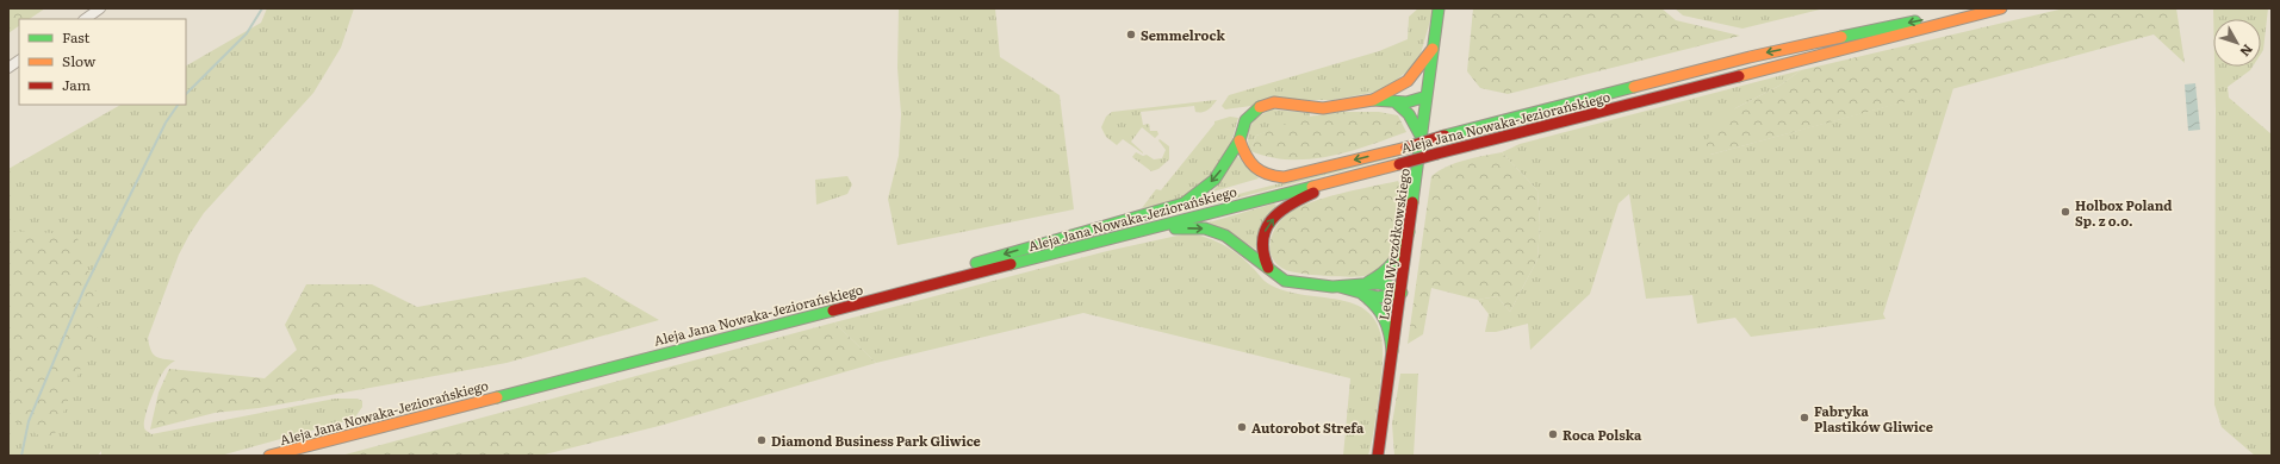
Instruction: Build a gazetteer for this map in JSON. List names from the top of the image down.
{
  "streets": {
    "main road": ["Aleja Jana Nowaka-Jeziorańskiego", "Leona Wyczółkowskiego"]
  },
  "places": [
    "Semmelrock",
    "Holbox Poland Sp. z o.o.",
    "Fabryka Plastików Gliwice",
    "Autorobot Strefa",
    "Roca Polska",
    "Diamond Business Park Gliwice"
  ],
  "legend": ["Fast", "Slow", "Jam"],
  "north": "bottom right"
}
